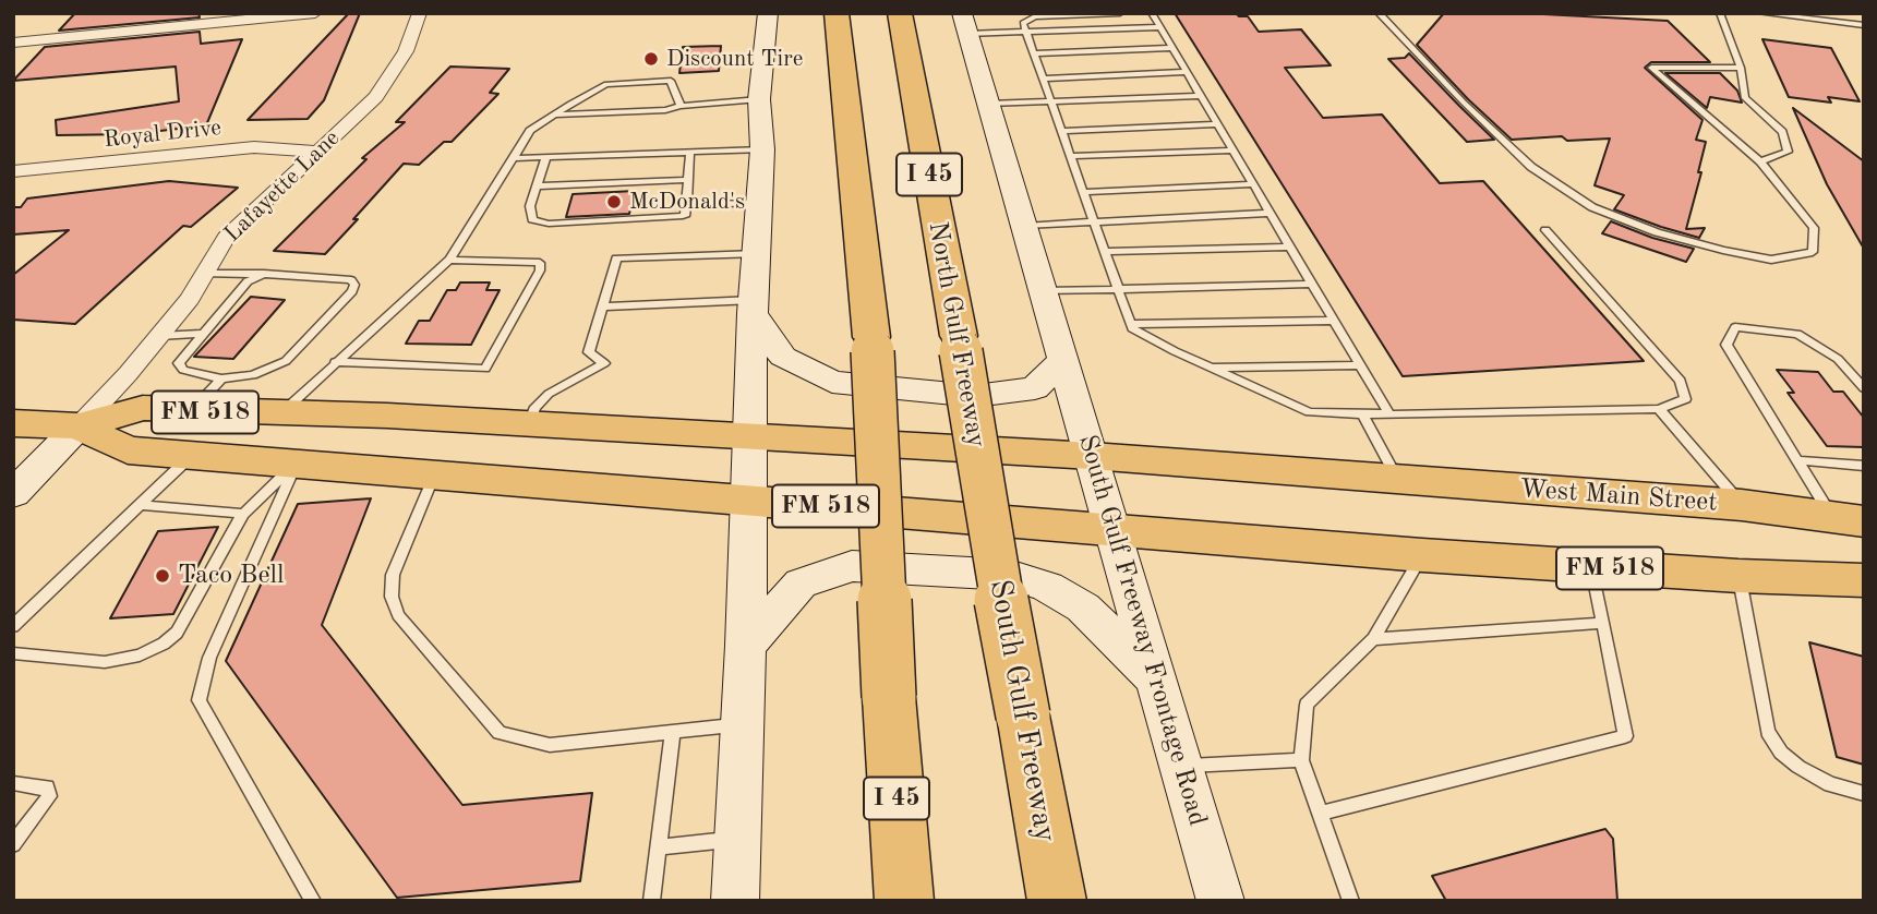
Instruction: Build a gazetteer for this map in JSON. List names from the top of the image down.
{
  "streets": {
    "highway": ["I 45", "North Gulf Freeway", "South Gulf Freeway"],
    "main road": ["FM 518", "West Main Street", "South Gulf Freeway Frontage Road"],
    "street": ["Royal Drive", "Lafayette Lane"]
  },
  "crossings": [
    ["Royal Drive", "Lafayette Lane"],
    ["Lafayette Lane", "FM 518"],
    ["North Gulf Freeway", "South Gulf Freeway"],
    ["FM 518", "West Main Street"],
    ["FM 518", "South Gulf Freeway Frontage Road"]
  ],
  "places": ["Discount Tire", "McDonald's", "Taco Bell"]
}
